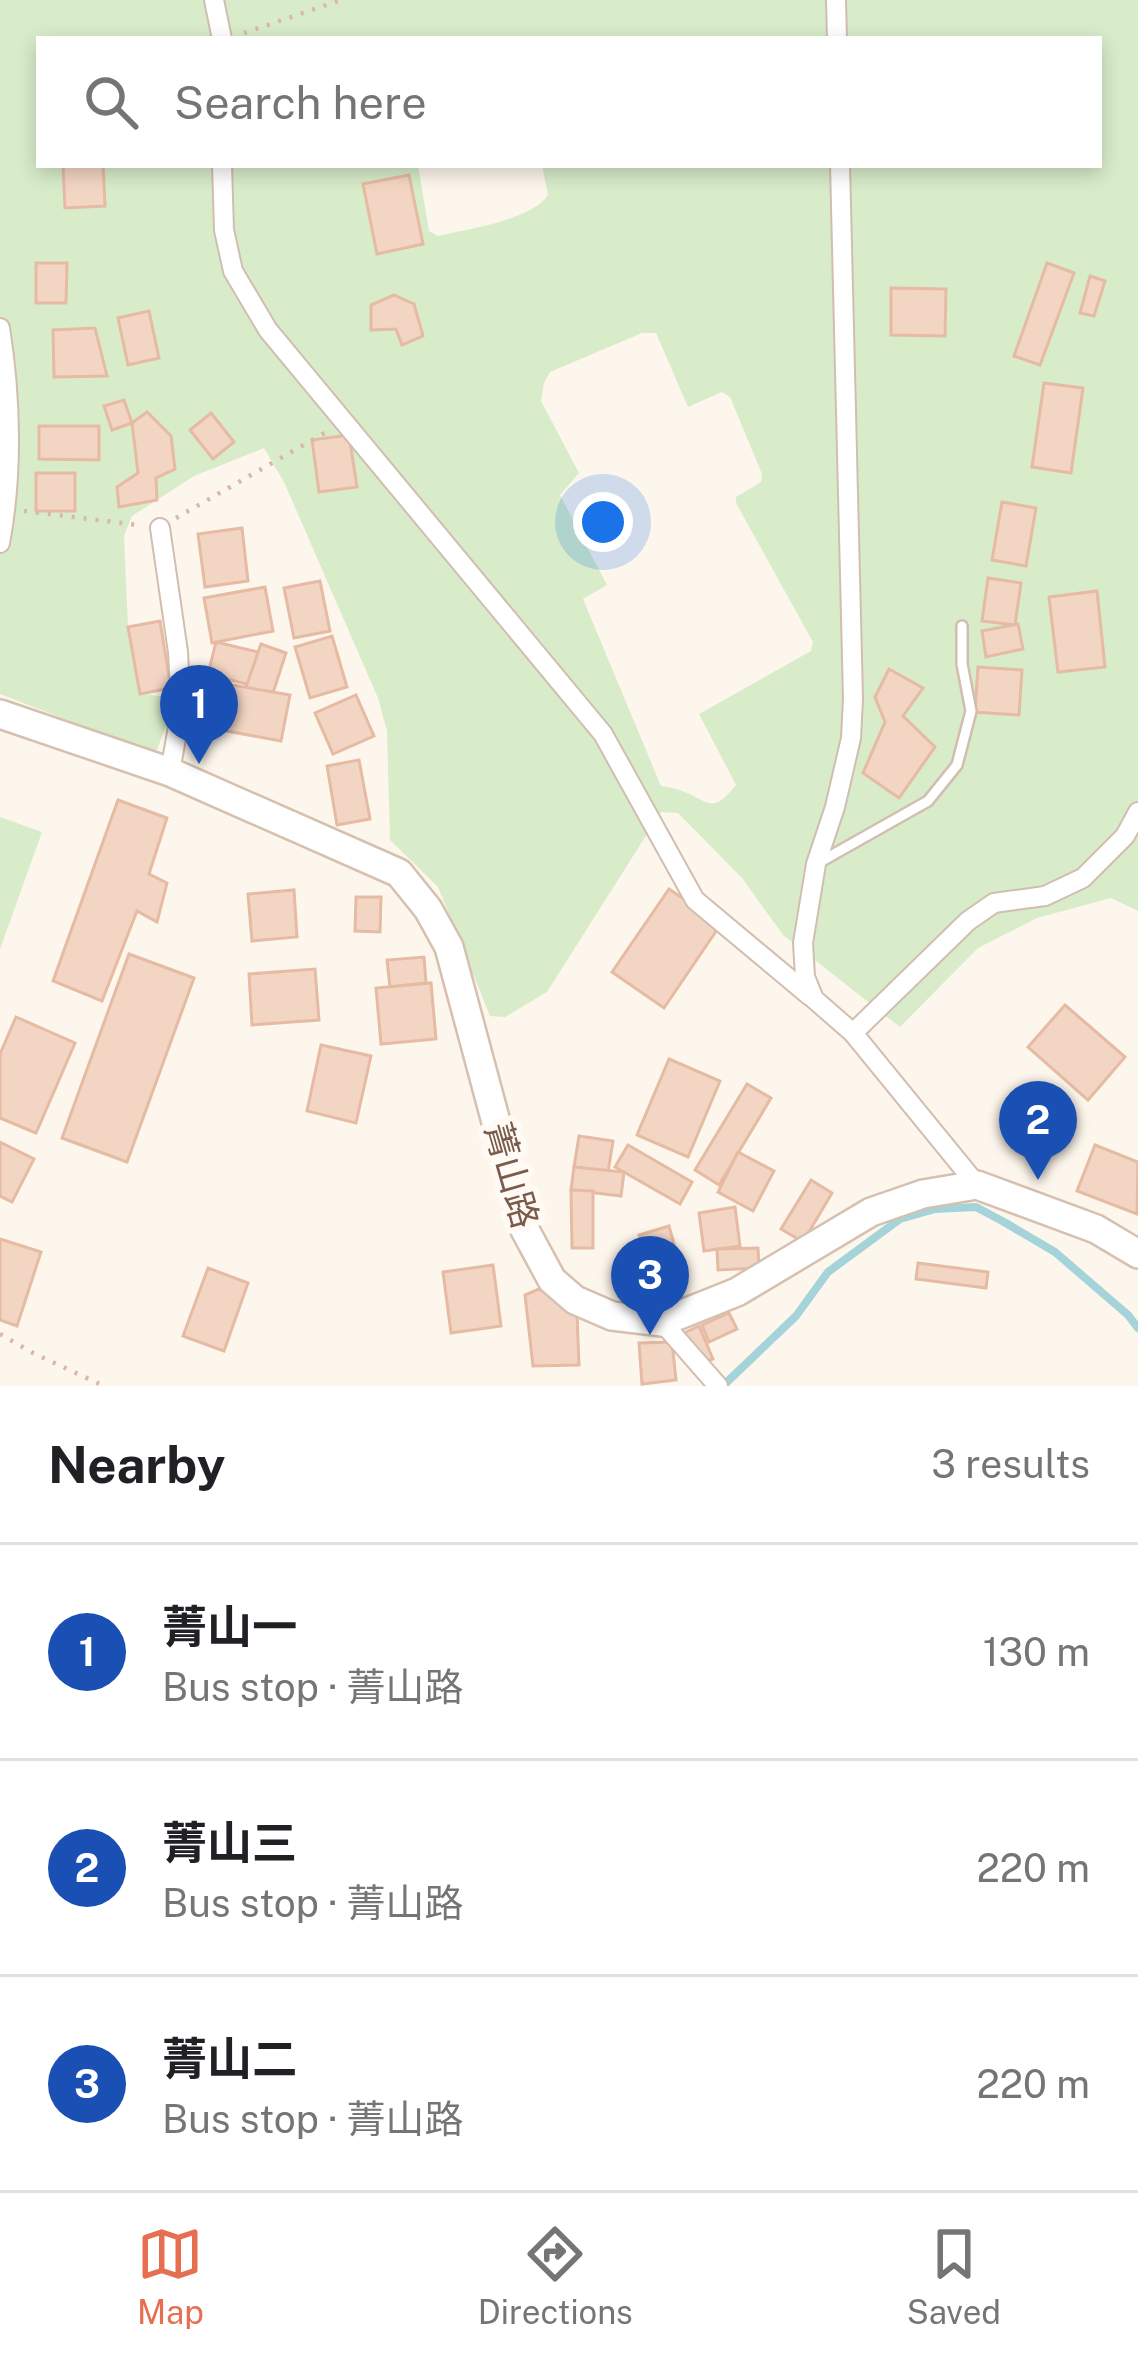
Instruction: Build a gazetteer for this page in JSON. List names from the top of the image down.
{
  "streets": {
    "street": ["菁山路"]
  },
  "page": {
    "search": "Search here",
    "pins": ["1", "2", "3"],
    "heading": ["Nearby", "3 results"],
    "list": [
      {
        "mark": "1",
        "name": "菁山一",
        "note": "Bus stop · 菁山路",
        "value": "130 m"
      },
      {
        "mark": "2",
        "name": "菁山三",
        "note": "Bus stop · 菁山路",
        "value": "220 m"
      },
      {
        "mark": "3",
        "name": "菁山二",
        "note": "Bus stop · 菁山路",
        "value": "220 m"
      }
    ],
    "nav": ["Map", "Directions", "Saved"]
  }
}
